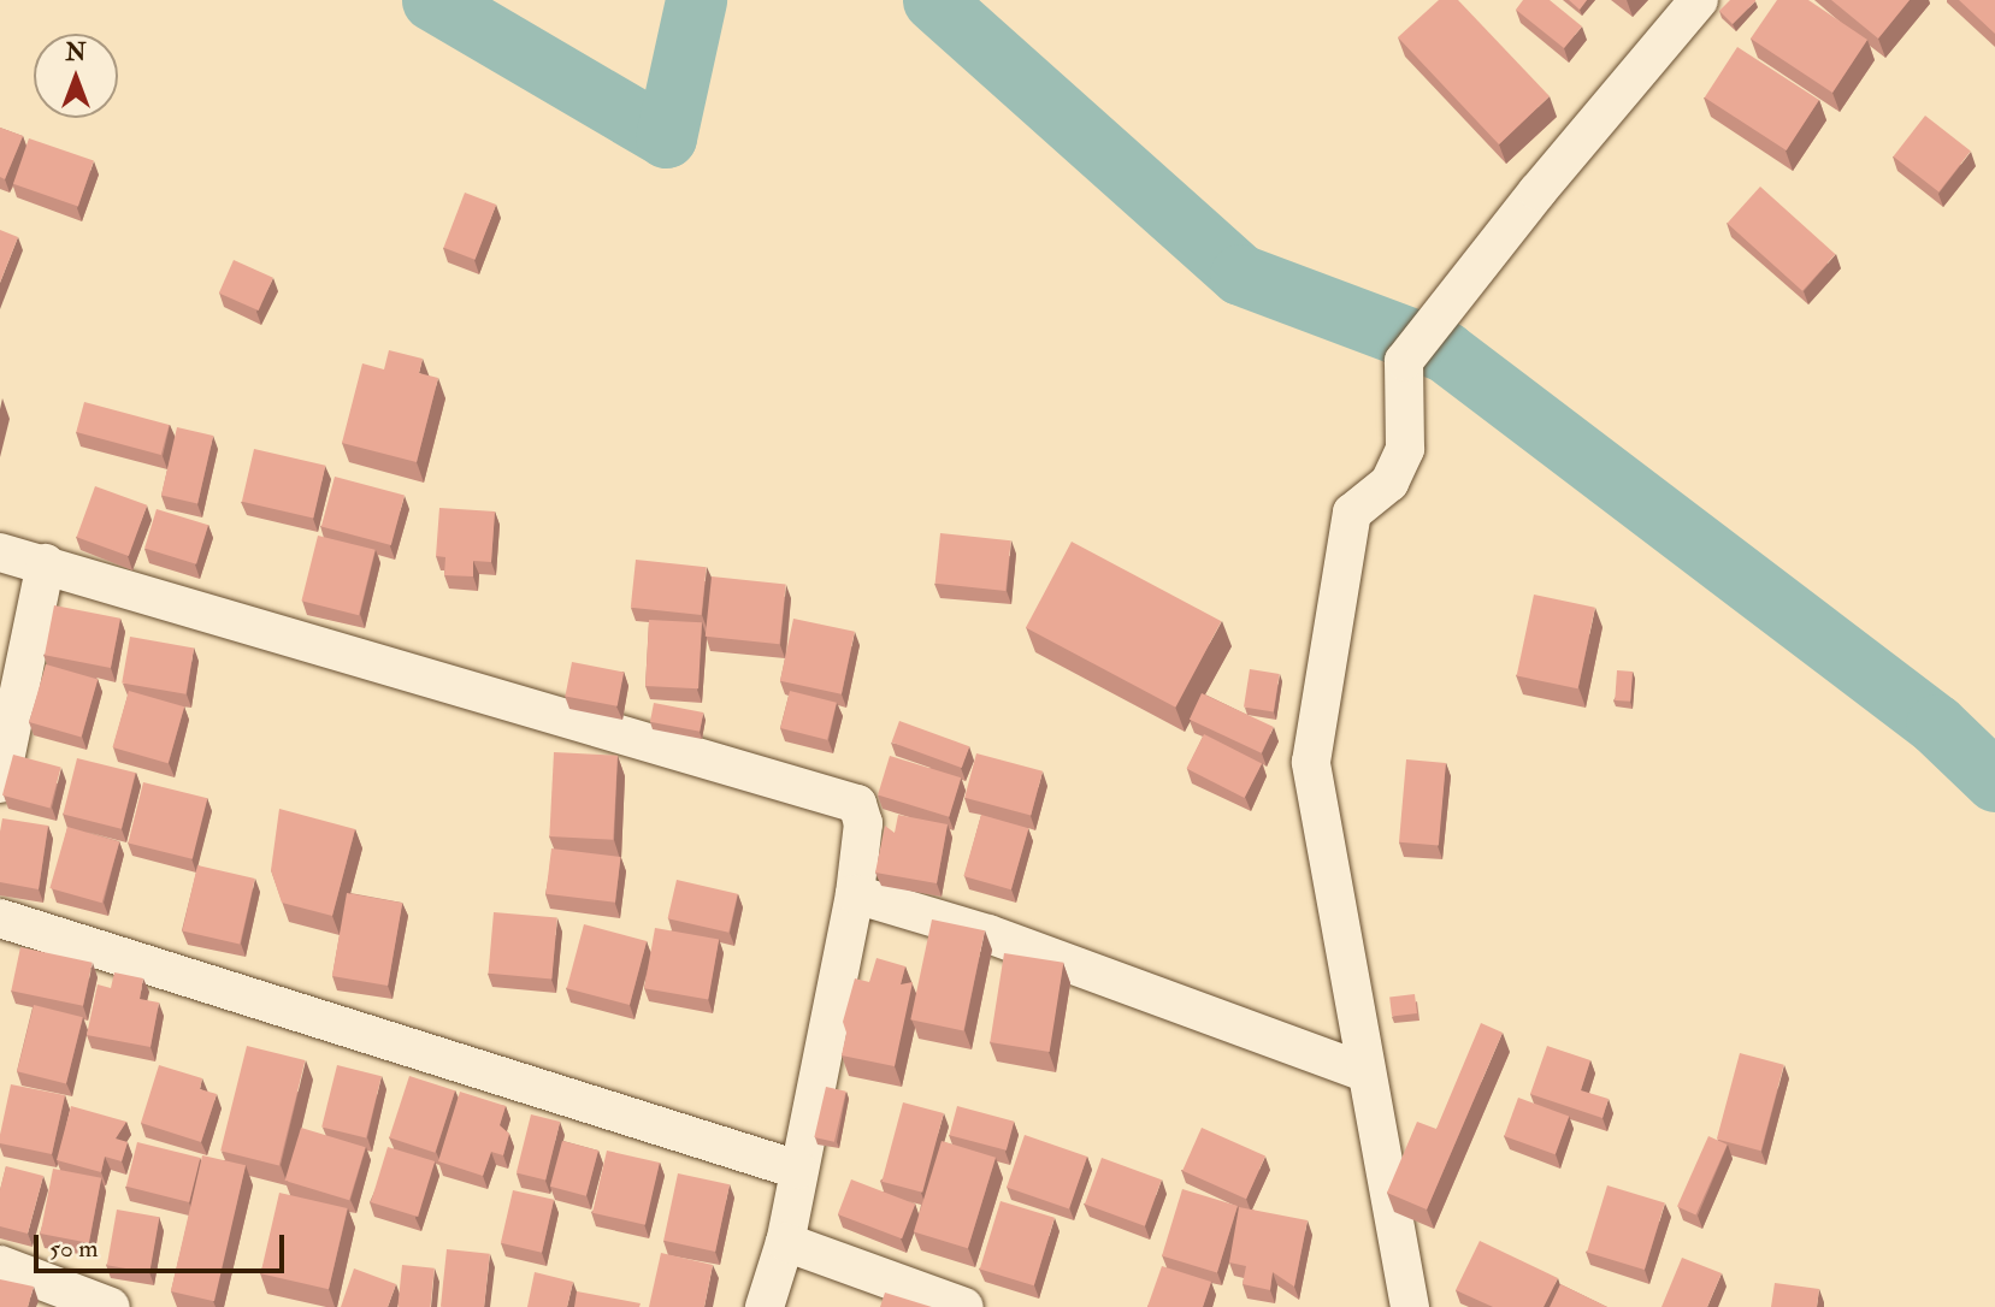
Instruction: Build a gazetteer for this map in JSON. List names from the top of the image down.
{
  "scale_bar": "50 m",
  "north": "top"
}
